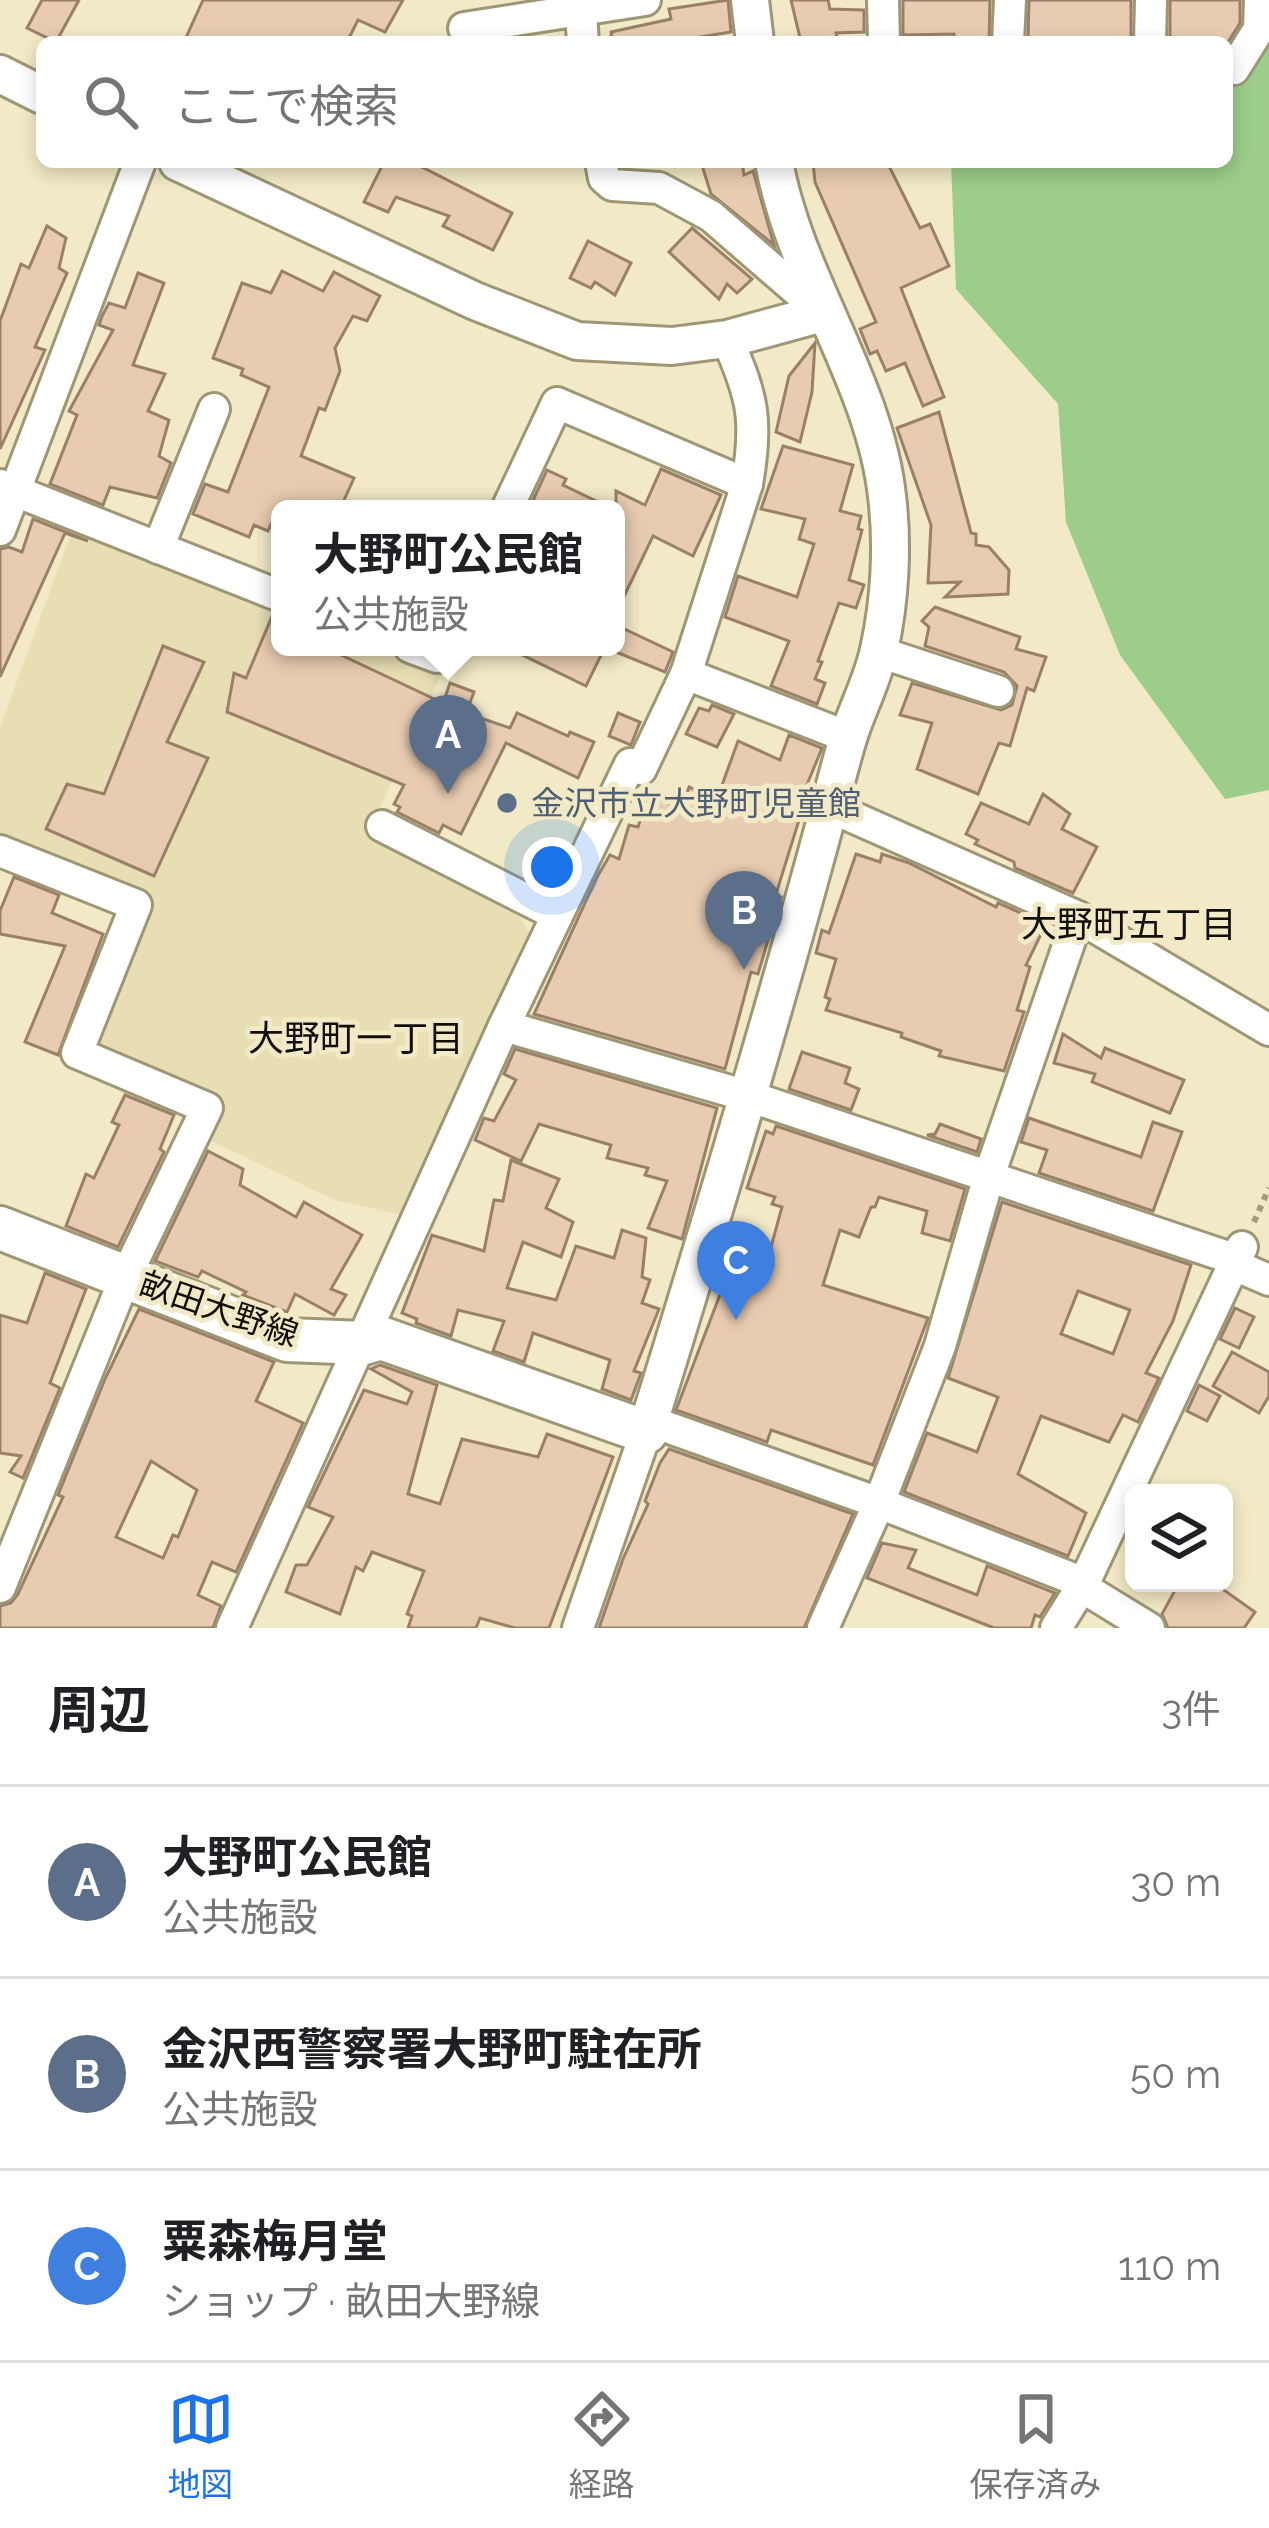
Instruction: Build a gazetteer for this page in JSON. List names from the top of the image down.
{
  "streets": {
    "main road": ["畝田大野線"]
  },
  "districts": ["大野町五丁目", "大野町一丁目"],
  "places": ["金沢市立大野町児童館"],
  "page": {
    "search": "ここで検索",
    "popup": ["大野町公民館", "公共施設"],
    "pins": ["A", "B", "C"],
    "heading": ["周辺", "3件"],
    "list": [
      {
        "mark": "A",
        "name": "大野町公民館",
        "note": "公共施設",
        "value": "30 m"
      },
      {
        "mark": "B",
        "name": "金沢西警察署大野町駐在所",
        "note": "公共施設",
        "value": "50 m"
      },
      {
        "mark": "C",
        "name": "粟森梅月堂",
        "note": "ショップ · 畝田大野線",
        "value": "110 m"
      }
    ],
    "nav": ["地図", "経路", "保存済み"]
  }
}
